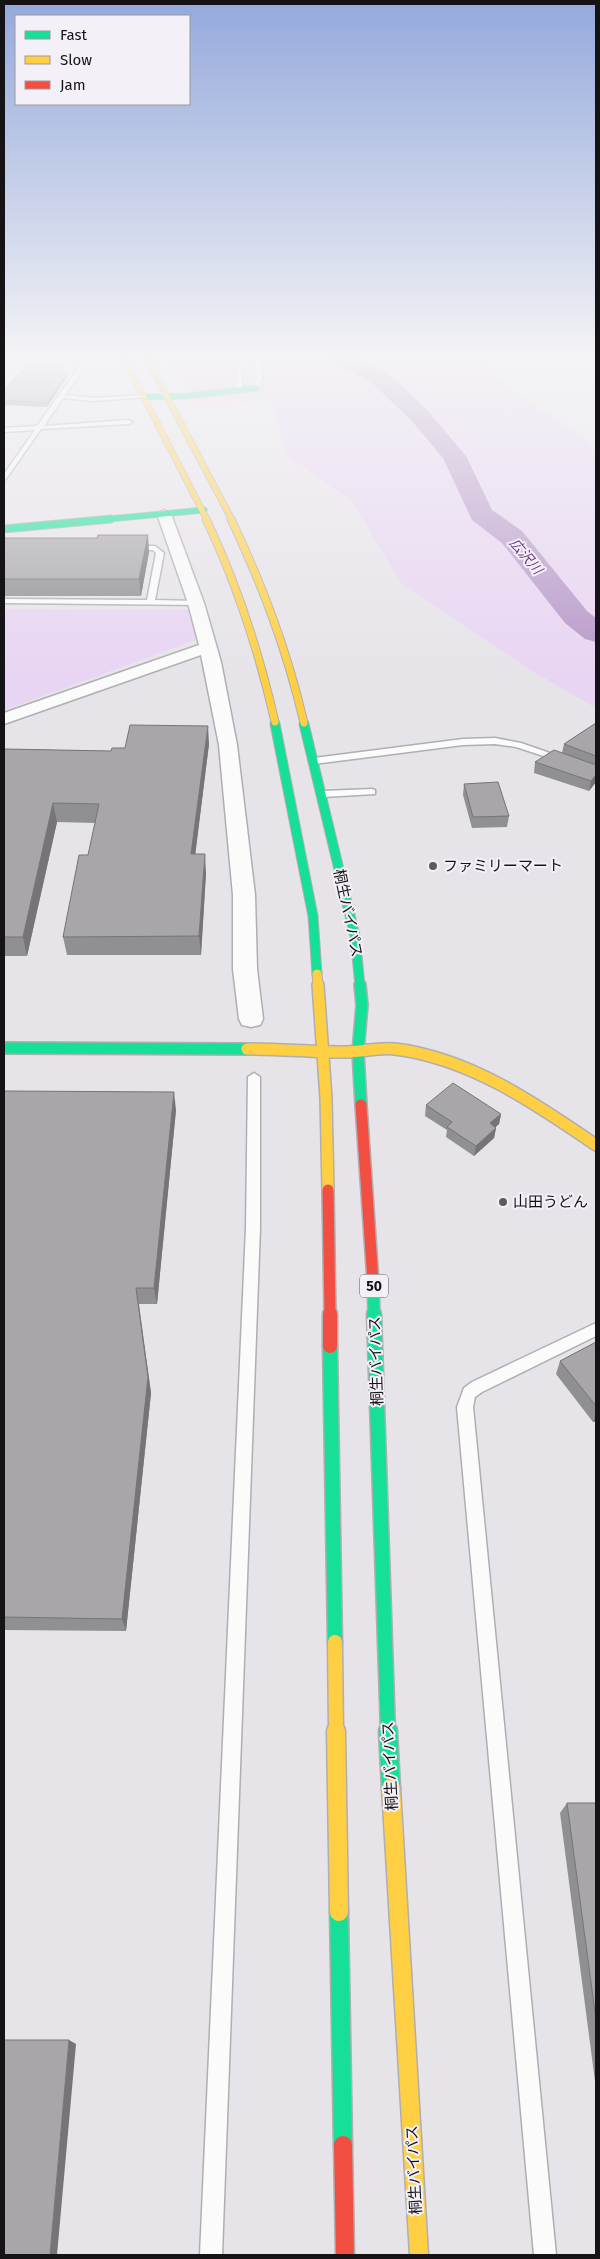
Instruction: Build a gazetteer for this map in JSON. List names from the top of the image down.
{
  "streets": {
    "main road": ["桐生バイパス", "50"]
  },
  "water": ["広沢川"],
  "places": ["ファミリーマート", "山田うどん"],
  "legend": ["Fast", "Slow", "Jam"]
}
